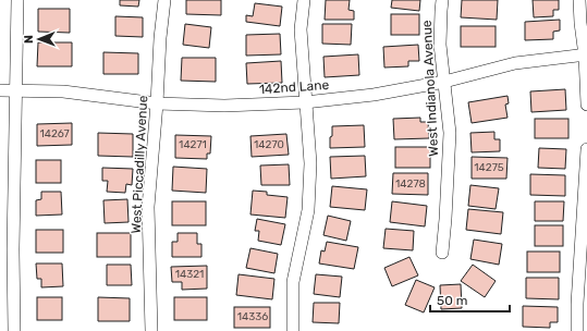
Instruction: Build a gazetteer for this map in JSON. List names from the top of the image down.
{
  "streets": {
    "street": ["142nd Lane", "West Indianola Avenue", "West Piccadilly Avenue"]
  },
  "crossings": [
    ["142nd Lane", "West Indianola Avenue"],
    ["142nd Lane", "West Piccadilly Avenue"]
  ],
  "house_numbers": [
    "14267",
    "14271",
    "14270",
    "14275",
    "14278",
    "14321",
    "14336"
  ],
  "scale_bar": "50 m",
  "north": "left"
}
